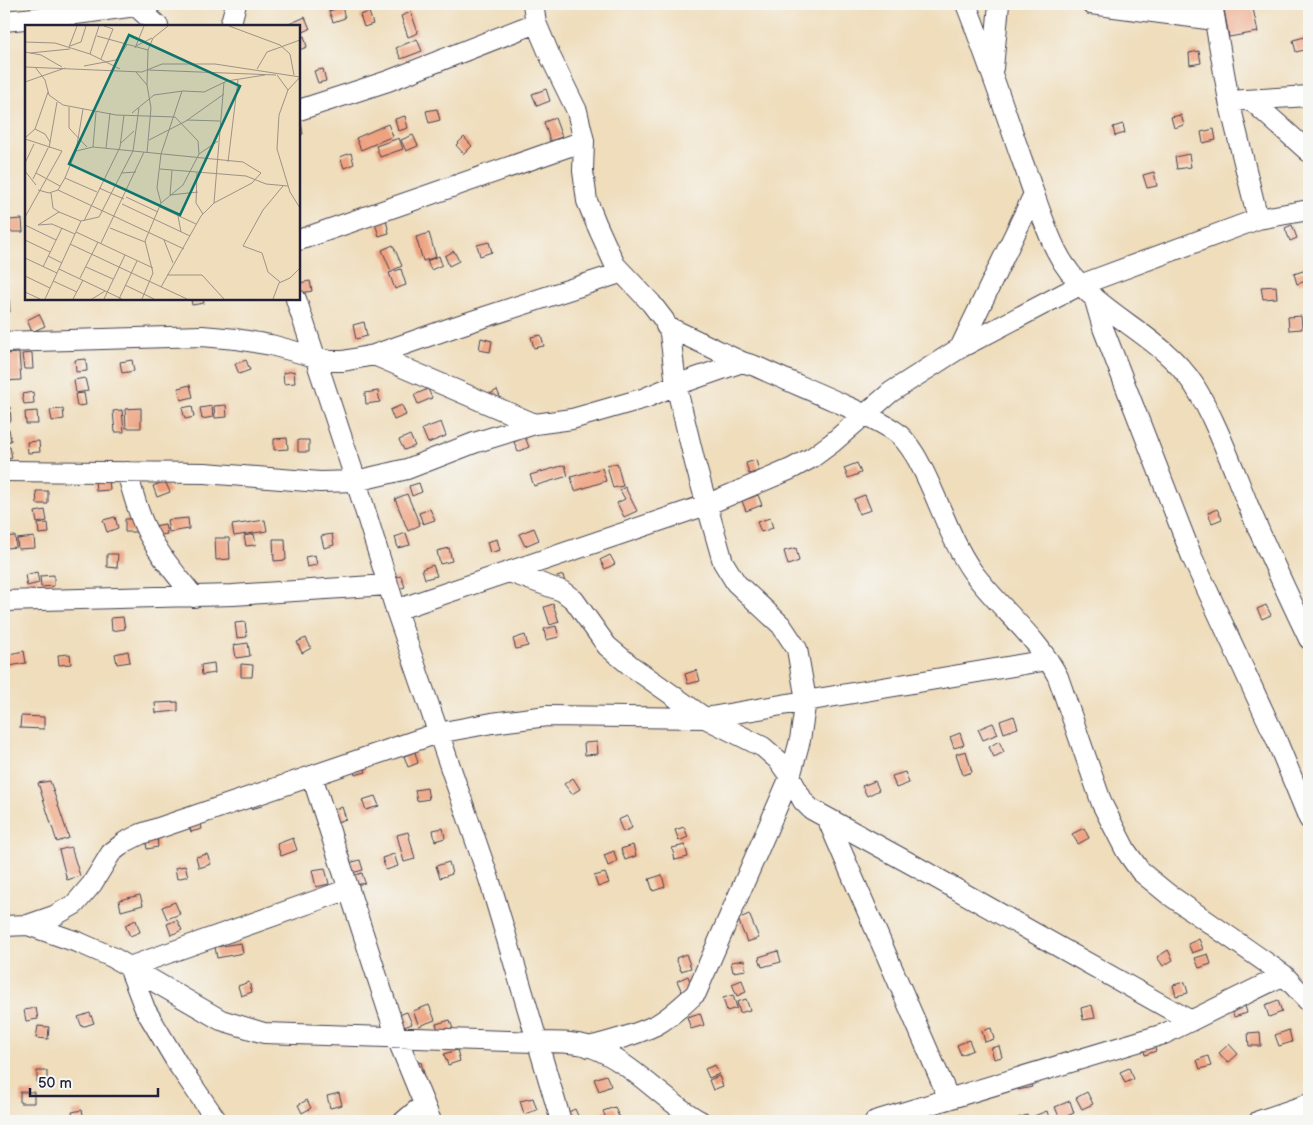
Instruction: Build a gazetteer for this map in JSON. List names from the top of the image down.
{
  "scale_bar": "50 m"
}
